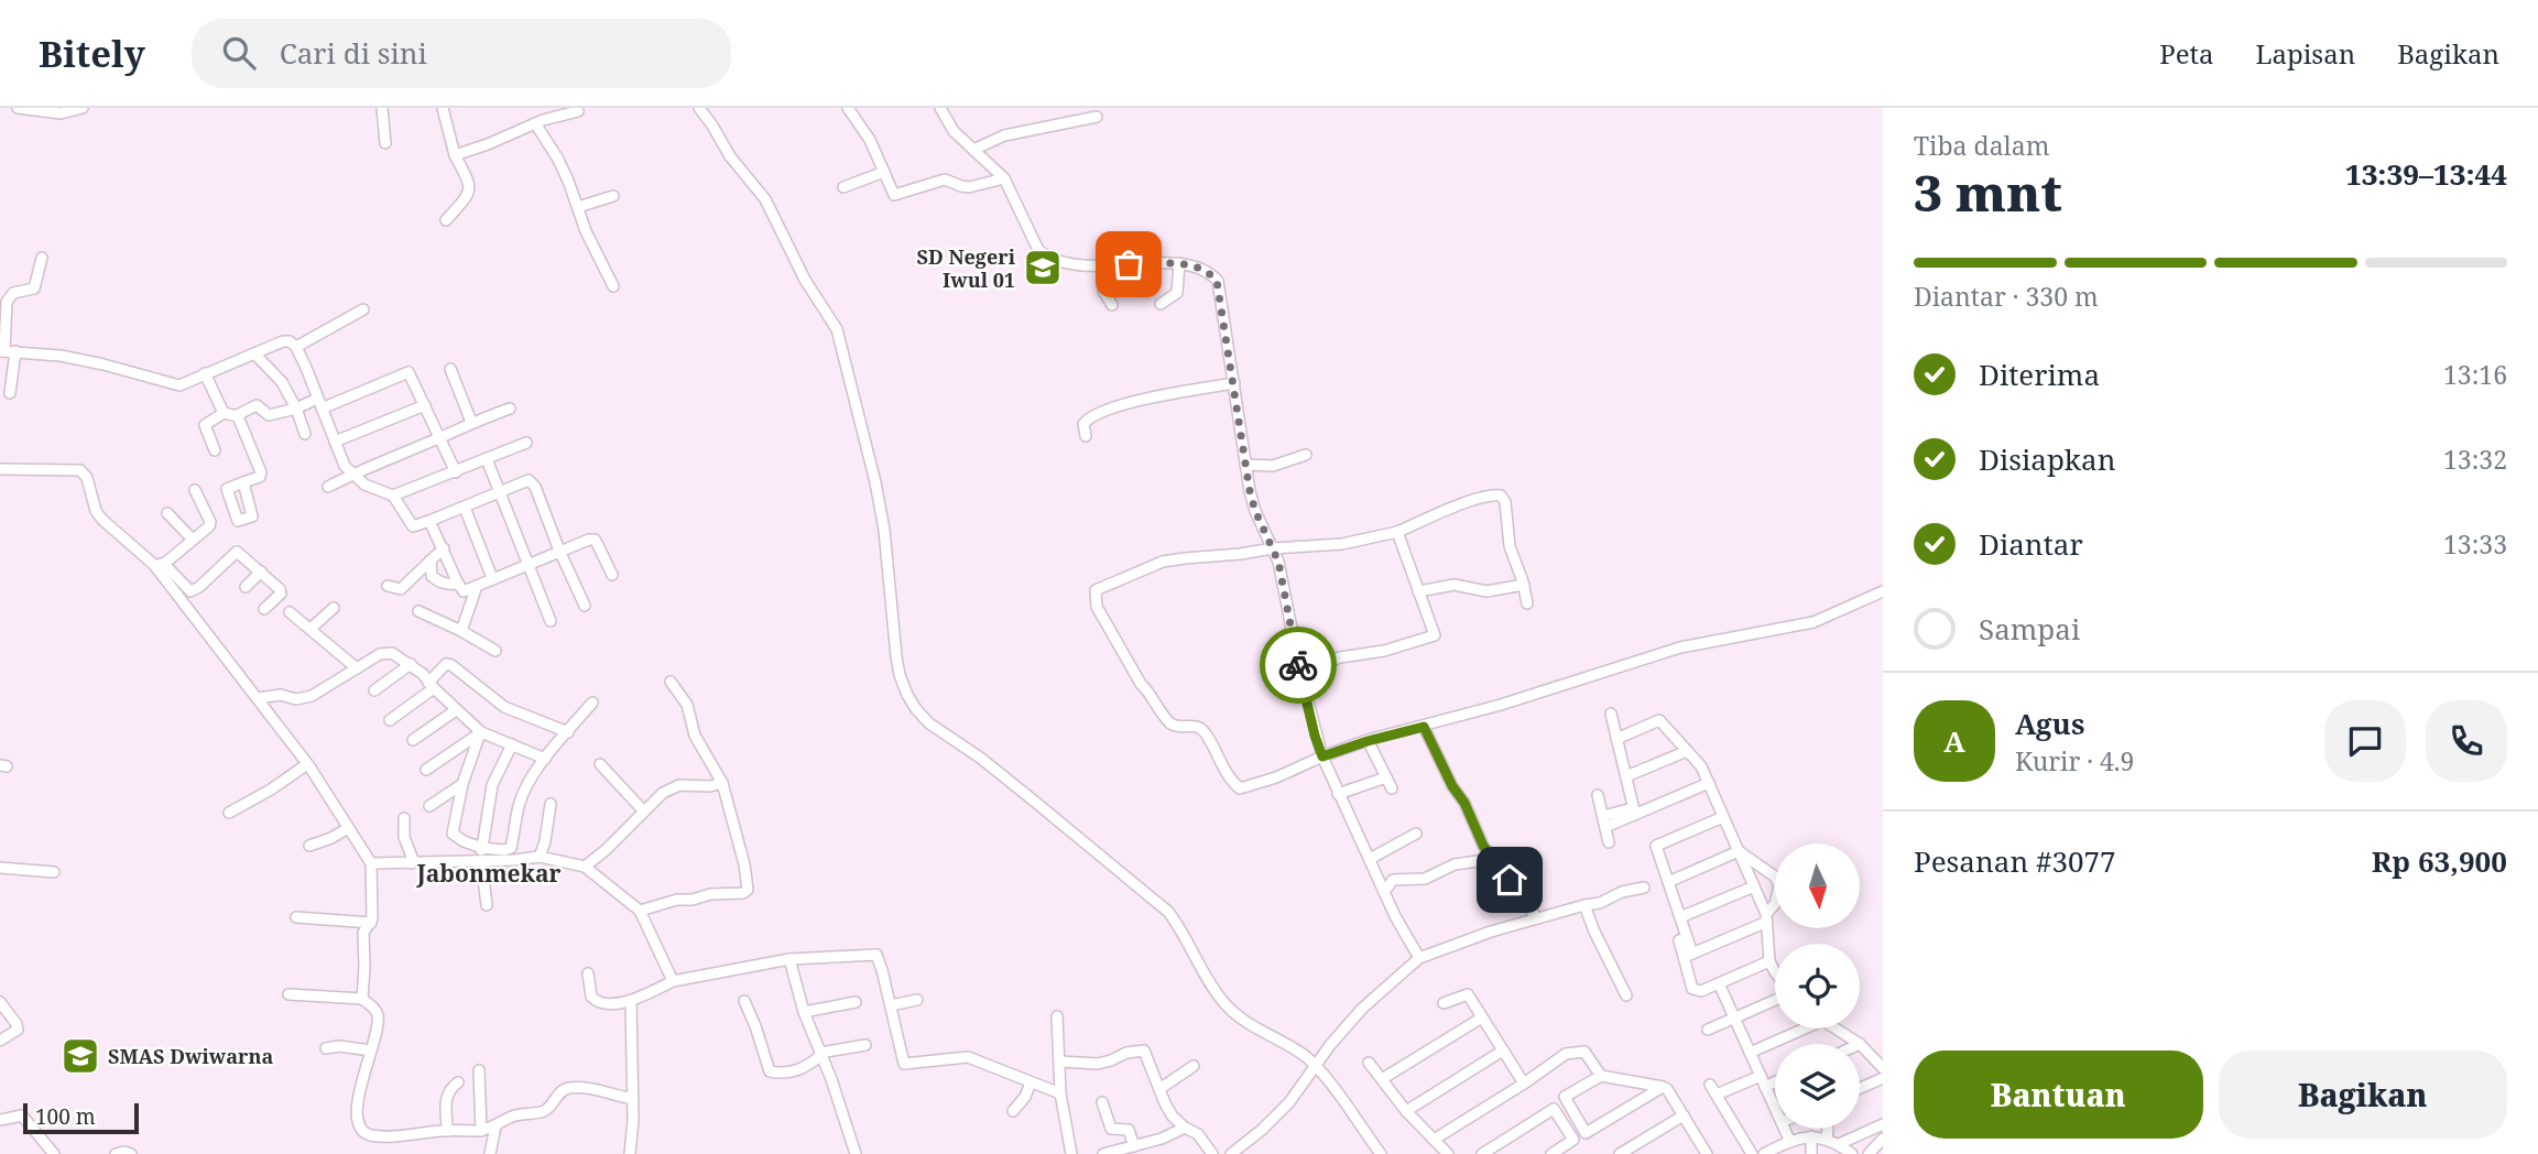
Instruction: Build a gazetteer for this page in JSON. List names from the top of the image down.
{
  "districts": ["Jabonmekar"],
  "places": {
    "school or university": ["SD Negeri Iwul 01", "SMAS Dwiwarna"]
  },
  "scale_bar": "100 m",
  "north": "bottom",
  "page": {
    "header": "Bitely",
    "search": "Cari di sini",
    "nav": ["Peta", "Lapisan", "Bagikan"],
    "heading": ["3 mnt", "Tiba dalam", "13:39–13:44"],
    "panel": [
      "Agus",
      "Kurir · 4.9",
      "Pesanan #3077",
      "Rp 63,900"
    ],
    "bar": "Diantar · 330 m",
    "list": [
      ["Diterima", "13:16"],
      ["Disiapkan", "13:32"],
      ["Diantar", "13:33"],
      "Sampai"
    ],
    "round": "A",
    "buttons": ["Bantuan", "Bagikan"],
    "scale": "100 m"
  }
}
